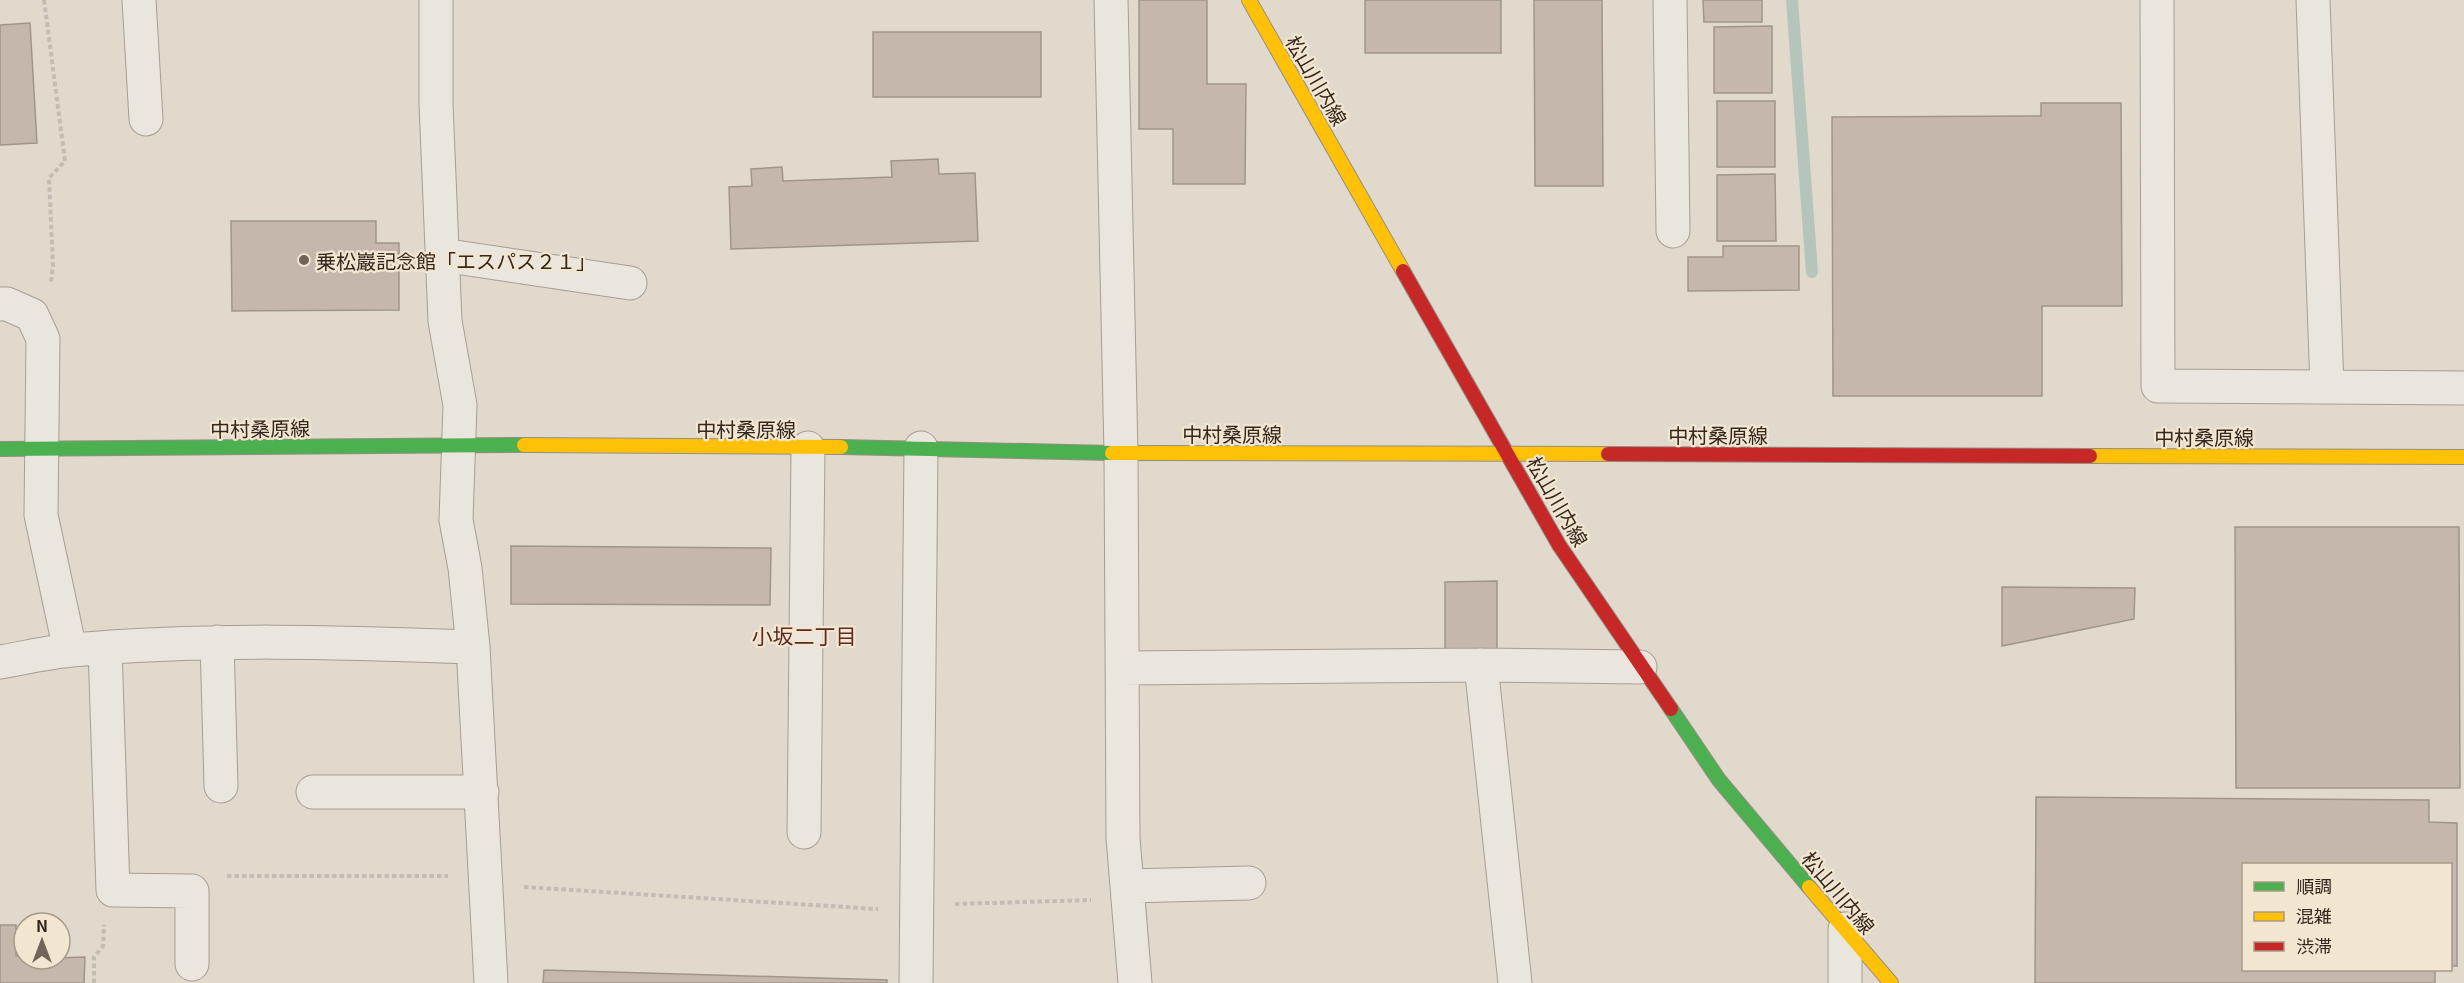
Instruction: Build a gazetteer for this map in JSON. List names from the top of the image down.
{
  "streets": {
    "street": ["松山川内線", "中村桑原線"]
  },
  "crossings": [
    ["松山川内線", "中村桑原線"]
  ],
  "districts": ["小坂二丁目"],
  "places": ["乗松巖記念館「エスパス２１」"],
  "legend": ["順調", "混雑", "渋滞"],
  "north": "top"
}
